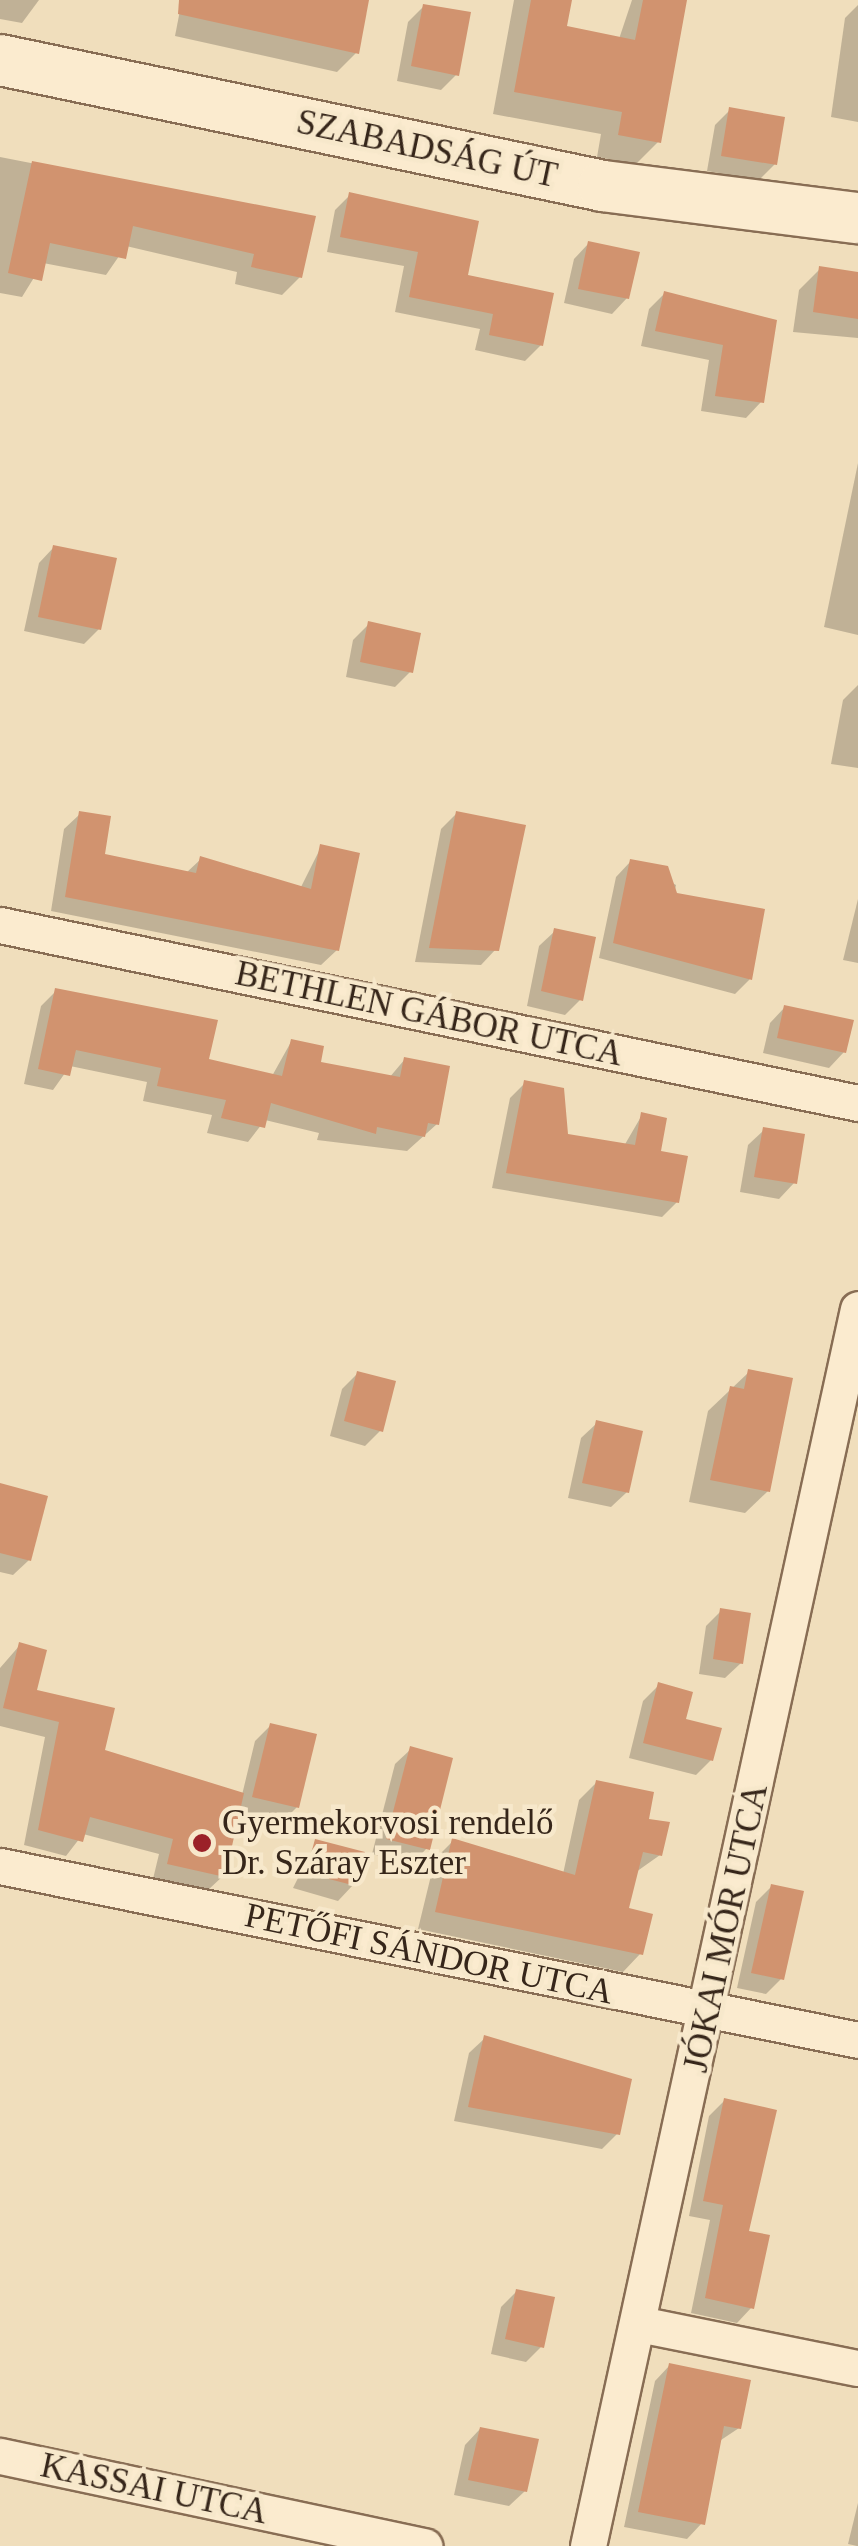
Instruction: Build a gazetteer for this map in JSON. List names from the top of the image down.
{
  "streets": {
    "main road": ["SZABADSÁG ÚT"],
    "street": [
      "BETHLEN GÁBOR UTCA",
      "JÓKAI MÓR UTCA",
      "PETŐFI SÁNDOR UTCA",
      "KASSAI UTCA"
    ]
  },
  "crossings": [
    ["JÓKAI MÓR UTCA", "PETŐFI SÁNDOR UTCA"]
  ],
  "places": ["Gyermekorvosi rendelő Dr. Száray Eszter"]
}
